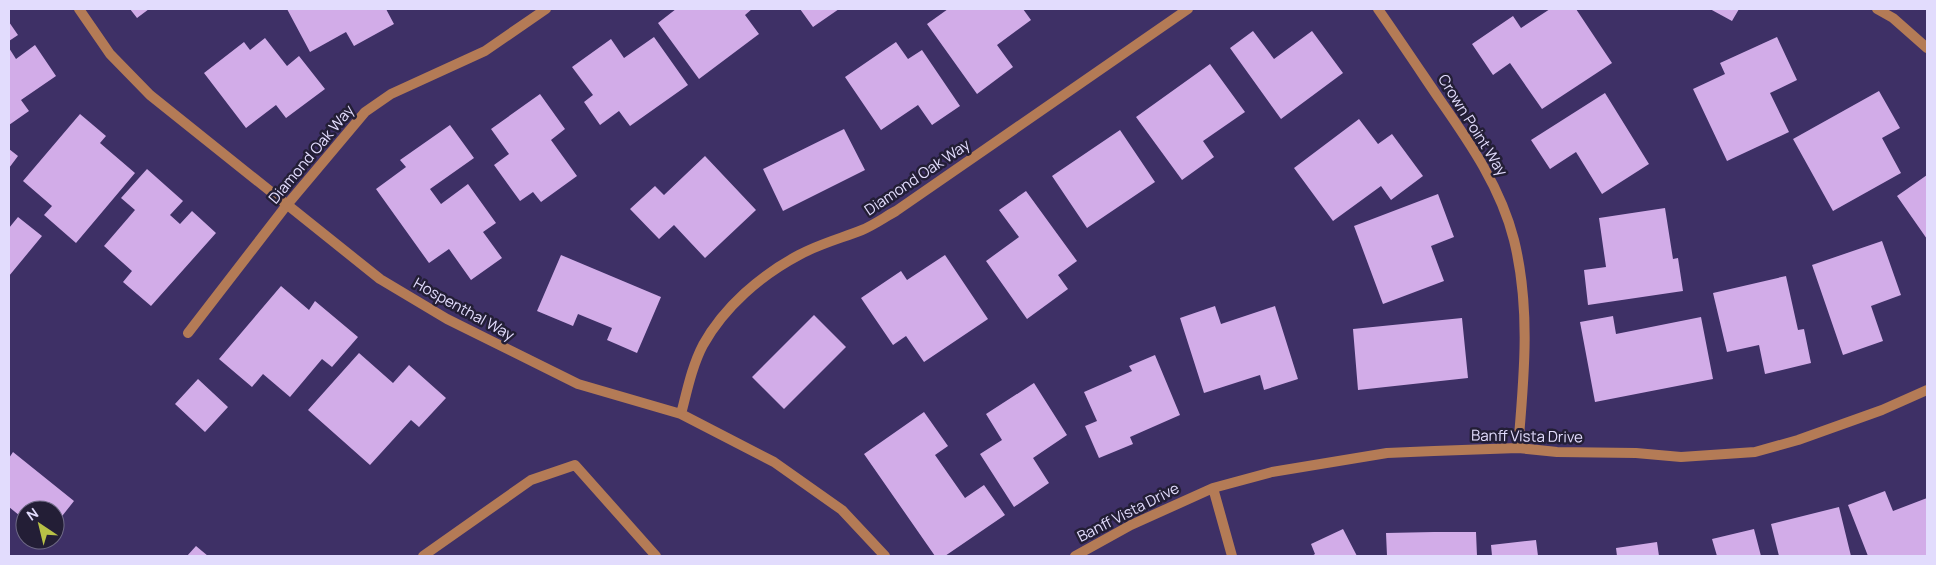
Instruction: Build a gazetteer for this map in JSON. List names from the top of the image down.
{
  "streets": {
    "street": [
      "Crown Point Way",
      "Diamond Oak Way",
      "Hospenthal Way",
      "Banff Vista Drive"
    ]
  },
  "crossings": [
    ["Crown Point Way", "Banff Vista Drive"],
    ["Diamond Oak Way", "Hospenthal Way"]
  ],
  "north": "top left"
}
